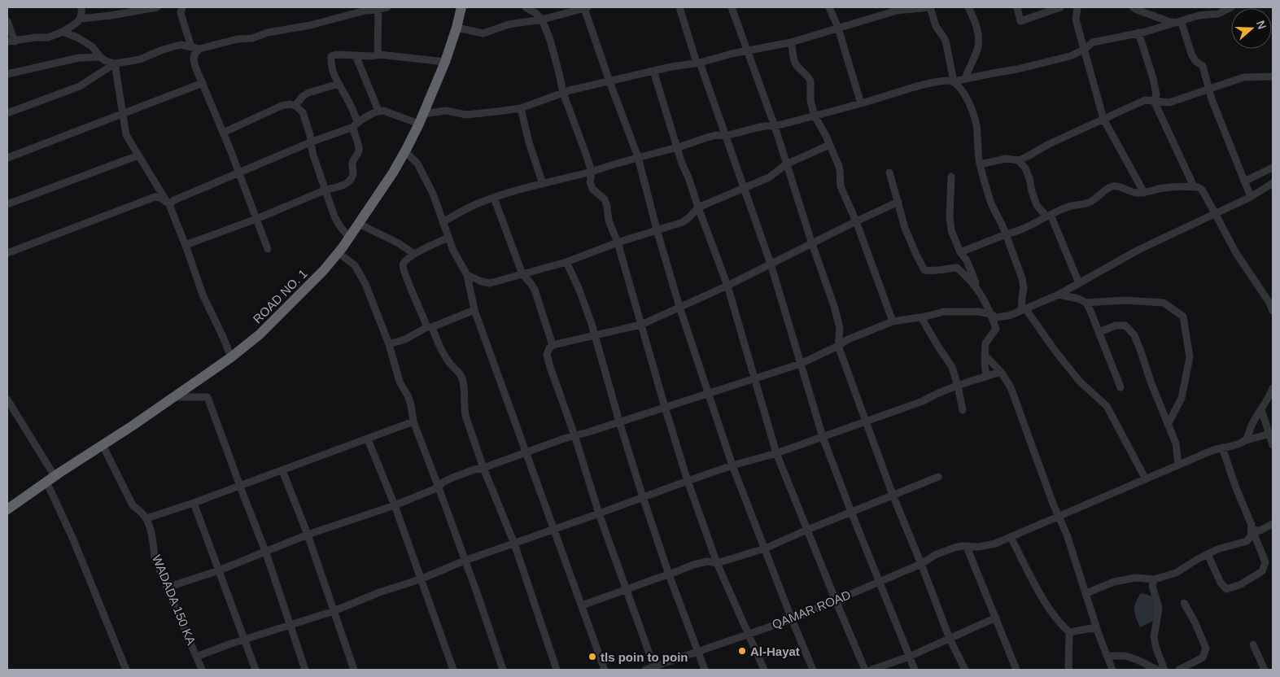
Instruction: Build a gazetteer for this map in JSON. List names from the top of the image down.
{
  "streets": {
    "highway": ["ROAD NO. 1"],
    "street": ["WADADA 150 KA", "QAMAR ROAD"]
  },
  "places": ["Al-Hayat", "tls poin to poin"],
  "north": "right"
}
